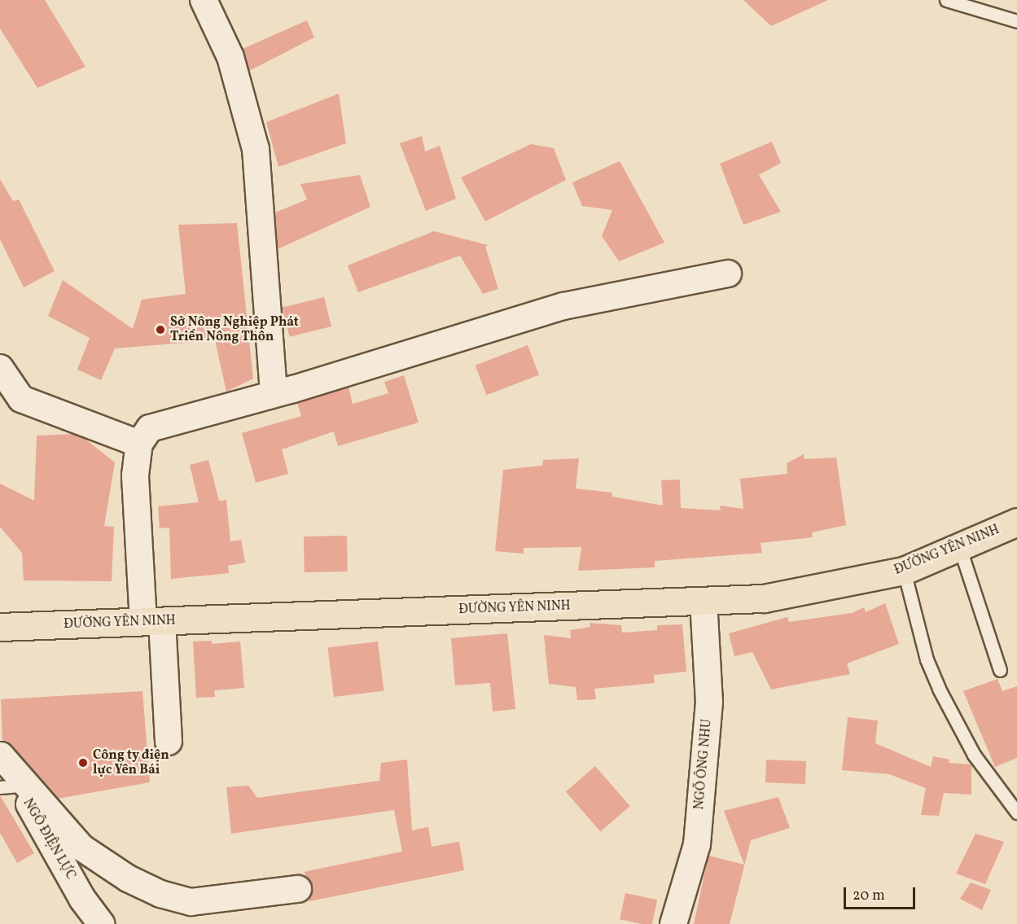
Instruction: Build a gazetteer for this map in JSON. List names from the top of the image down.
{
  "streets": {
    "main road": ["ĐƯỜNG YÊN NINH"],
    "street": ["NGÕ ÔNG NHU", "NGÕ ĐIỆN LỰC"]
  },
  "crossings": [
    ["ĐƯỜNG YÊN NINH", "NGÕ ÔNG NHU"]
  ],
  "places": ["Sở Nông Nghiệp Phát Triển Nông Thôn", "Công ty điện lực Yên Bái"],
  "scale_bar": "20 m"
}
